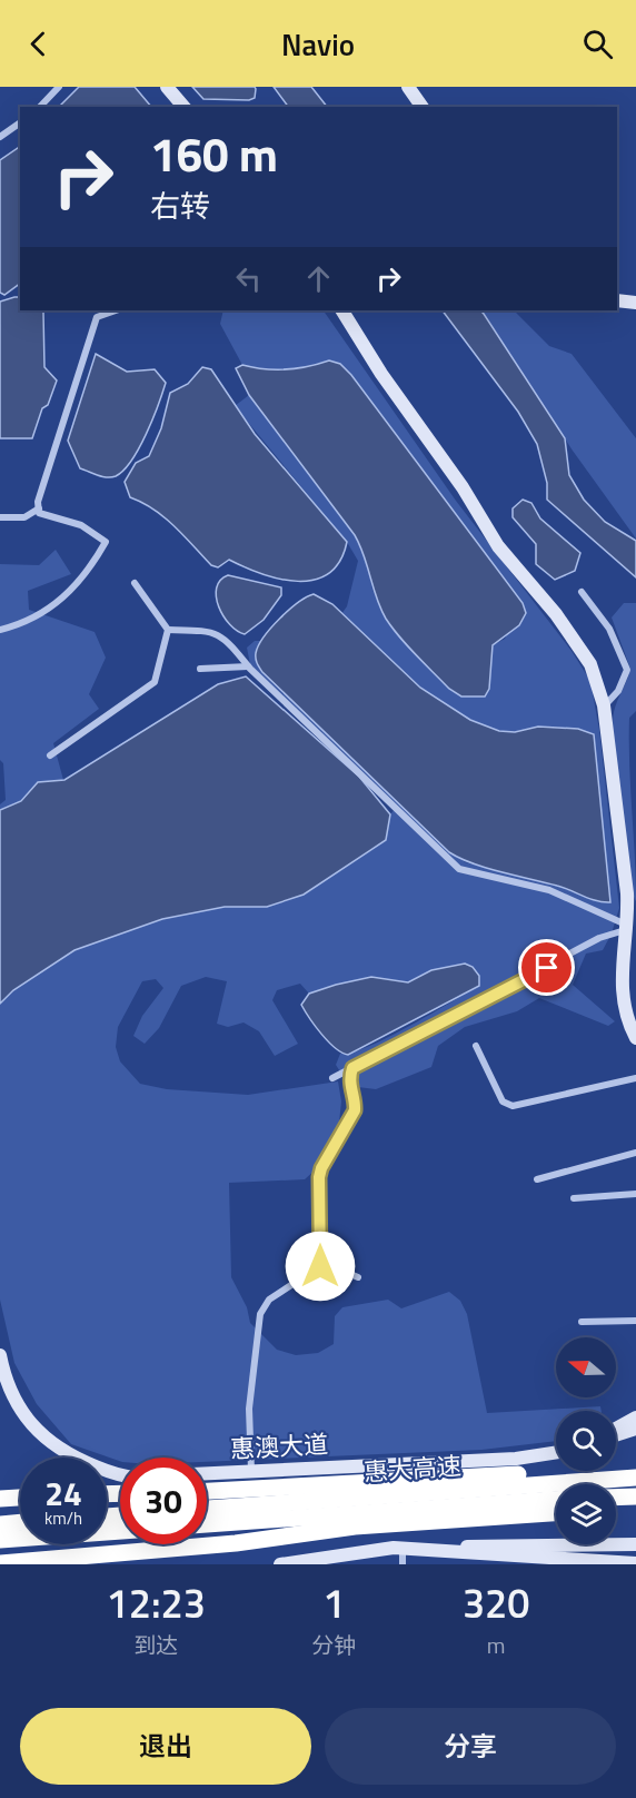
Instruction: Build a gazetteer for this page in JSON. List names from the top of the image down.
{
  "streets": {
    "highway": ["惠大高速"],
    "street": ["惠澳大道"]
  },
  "north": "left",
  "page": {
    "header": "Navio",
    "turn": ["160 m", "右转"],
    "speed": "24 km/h",
    "limit": "30",
    "eta": [
      "12:23",
      "到达",
      "1",
      "分钟",
      "320",
      "m"
    ],
    "buttons": ["退出", "分享"]
  }
}
